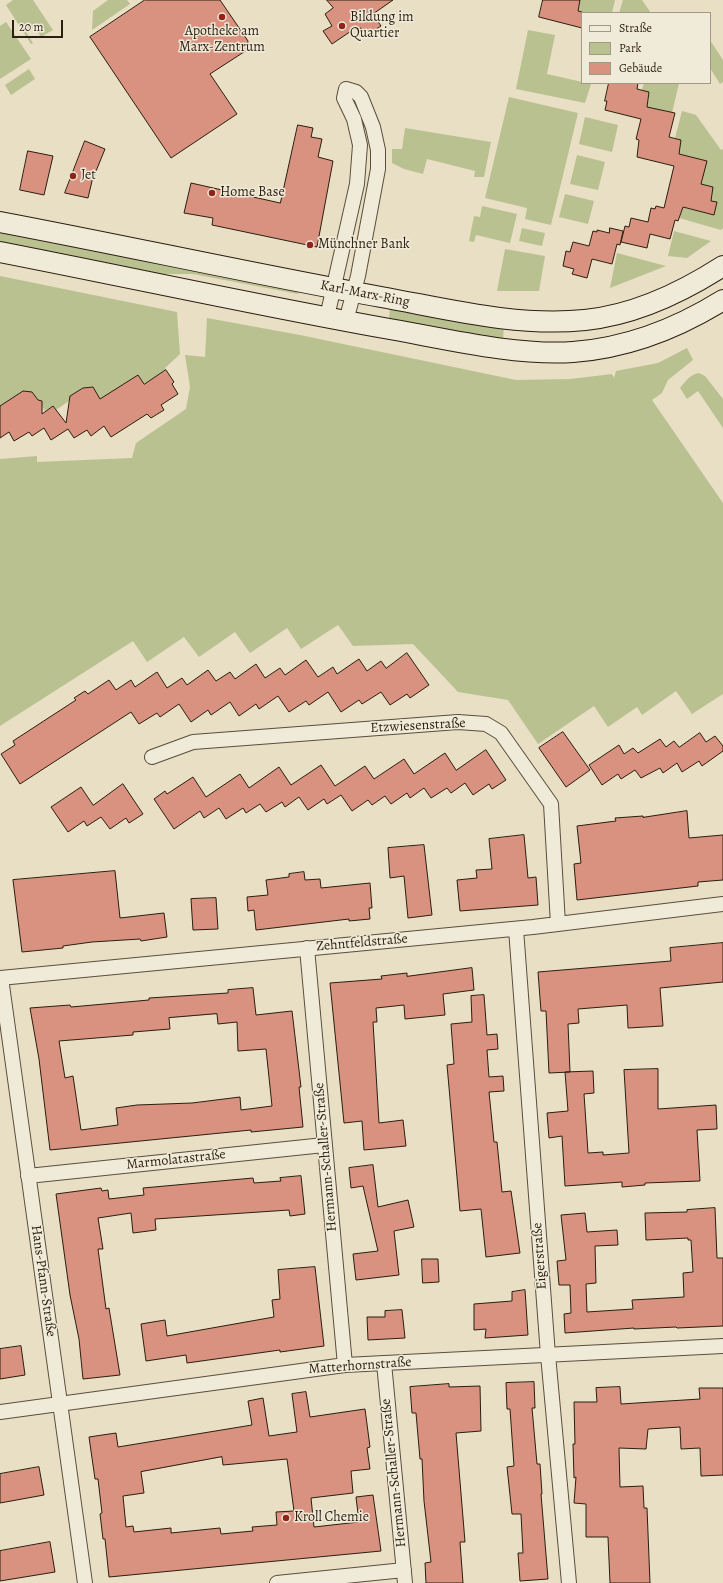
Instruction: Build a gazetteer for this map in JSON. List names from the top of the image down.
{
  "streets": {
    "main road": ["Karl-Marx-Ring"],
    "street": [
      "Etzwiesenstraße",
      "Zehntfeldstraße",
      "Hermann-Schaller-Straße",
      "Marmolatastraße",
      "Eigerstraße",
      "Hans-Pfann-Straße",
      "Matterhornstraße"
    ]
  },
  "crossings": [
    ["Etzwiesenstraße", "Zehntfeldstraße"],
    ["Zehntfeldstraße", "Hermann-Schaller-Straße"],
    ["Zehntfeldstraße", "Eigerstraße"],
    ["Zehntfeldstraße", "Hans-Pfann-Straße"],
    ["Hermann-Schaller-Straße", "Marmolatastraße"],
    ["Hermann-Schaller-Straße", "Matterhornstraße"],
    ["Marmolatastraße", "Hans-Pfann-Straße"],
    ["Eigerstraße", "Matterhornstraße"],
    ["Hans-Pfann-Straße", "Matterhornstraße"]
  ],
  "places": [
    "Apotheke am Marx-Zentrum",
    "Bildung im Quartier",
    "Jet",
    "Home Base",
    "Münchner Bank",
    "Kroll Chemie"
  ],
  "legend": ["Straße", "Park", "Gebäude"],
  "scale_bar": "20 m"
}
